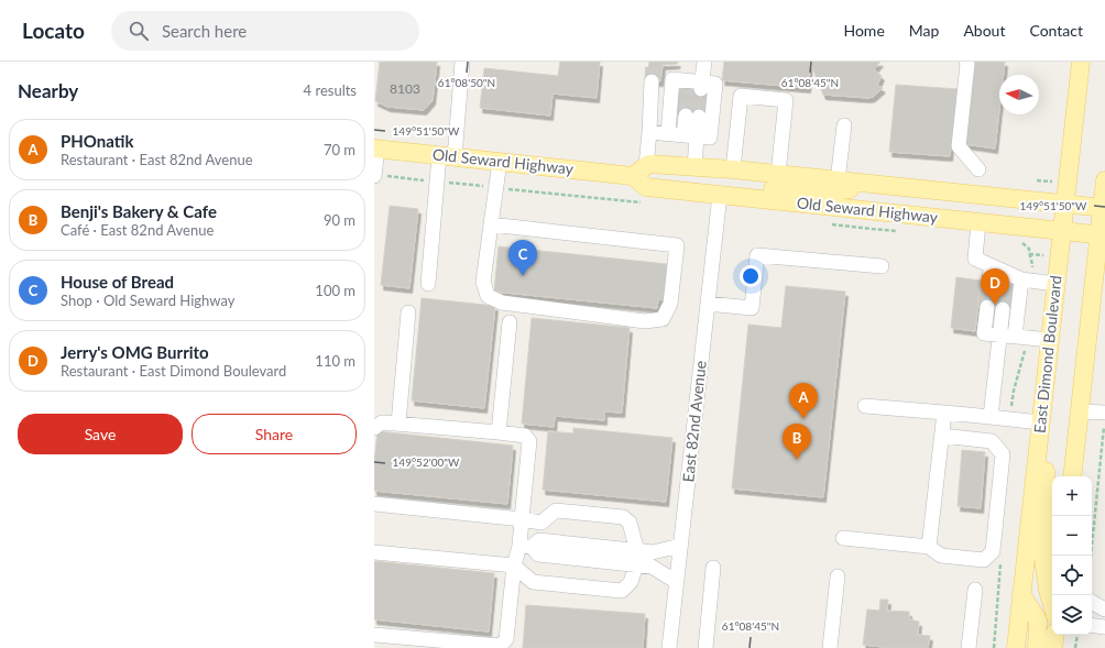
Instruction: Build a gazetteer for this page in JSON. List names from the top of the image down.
{
  "streets": {
    "main road": ["Old Seward Highway", "East Dimond Boulevard"],
    "street": ["East 82nd Avenue"]
  },
  "crossings": [
    ["Old Seward Highway", "East Dimond Boulevard"],
    ["Old Seward Highway", "East 82nd Avenue"]
  ],
  "house_numbers": ["8103"],
  "north": "left",
  "page": {
    "header": "Locato",
    "search": "Search here",
    "nav": [
      "Home",
      "Map",
      "About",
      "Contact"
    ],
    "heading": ["Nearby", "4 results"],
    "list": [
      {
        "mark": "A",
        "name": "PHOnatik",
        "note": "Restaurant · East 82nd Avenue",
        "value": "70 m"
      },
      {
        "mark": "B",
        "name": "Benji's Bakery & Cafe",
        "note": "Café · East 82nd Avenue",
        "value": "90 m"
      },
      {
        "mark": "C",
        "name": "House of Bread",
        "note": "Shop · Old Seward Highway",
        "value": "100 m"
      },
      {
        "mark": "D",
        "name": "Jerry's OMG Burrito",
        "note": "Restaurant · East Dimond Boulevard",
        "value": "110 m"
      }
    ],
    "pins": [
      "C",
      "D",
      "A",
      "B"
    ],
    "buttons": ["Save", "Share"],
    "map_buttons": ["+", "−"]
  },
  "coordinates": [
    "61°08'50\"N",
    "61°08'45\"N",
    "149°51'50\"W",
    "149°52'00\"W"
  ]
}
